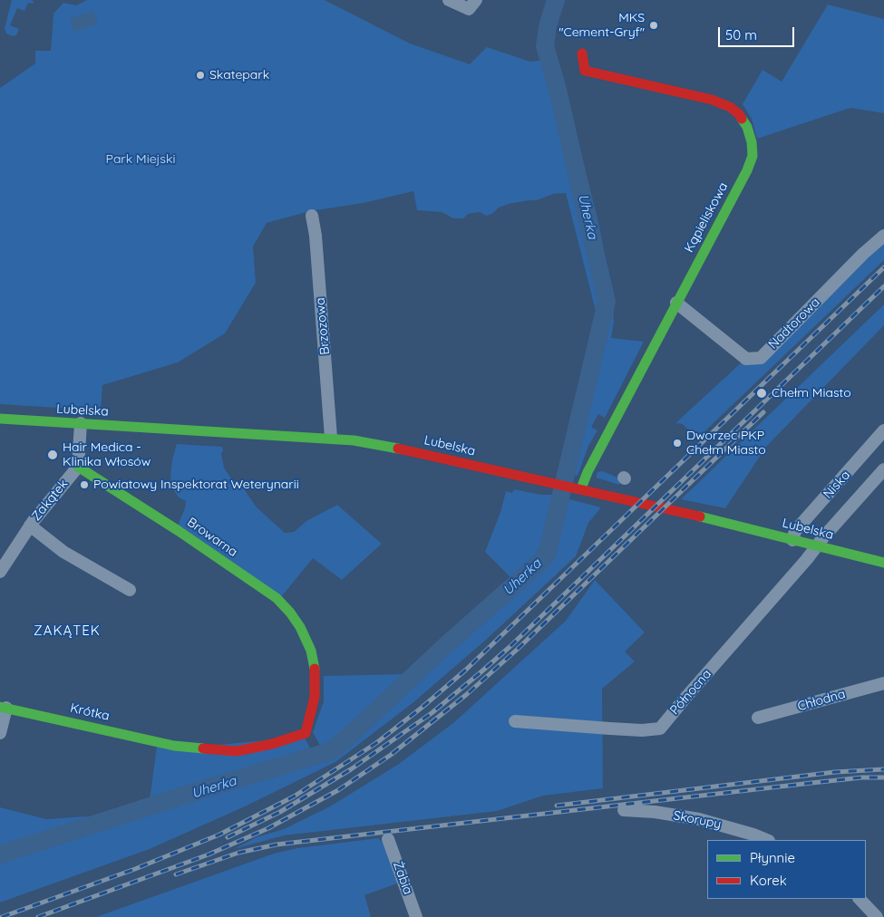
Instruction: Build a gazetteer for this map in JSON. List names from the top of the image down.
{
  "streets": {
    "street": [
      "Kąpieliskowa",
      "Nadtorowa",
      "Brzozowa",
      "Lubelska",
      "Niska",
      "Zakątek",
      "Browarna",
      "Północna",
      "Chłodna",
      "Krótka",
      "Skorupy",
      "Żabia"
    ]
  },
  "crossings": [
    ["Kąpieliskowa", "Nadtorowa"],
    ["Kąpieliskowa", "Lubelska"],
    ["Brzozowa", "Lubelska"],
    ["Lubelska", "Niska"],
    ["Lubelska", "Północna"],
    ["Zakątek", "Browarna"],
    ["Browarna", "Krótka"]
  ],
  "districts": ["ZAKĄTEK"],
  "water": ["Uherka"],
  "parks": ["Park Miejski"],
  "places": [
    "MKS \"Cement-Gryf\"",
    "Skatepark",
    "Chełm Miasto",
    "Dworzec PKP Chełm Miasto",
    "Hair Medica - Klinika Włosów",
    "Powiatowy Inspektorat Weterynarii"
  ],
  "legend": ["Płynnie", "Korek"],
  "scale_bar": "50 m"
}
